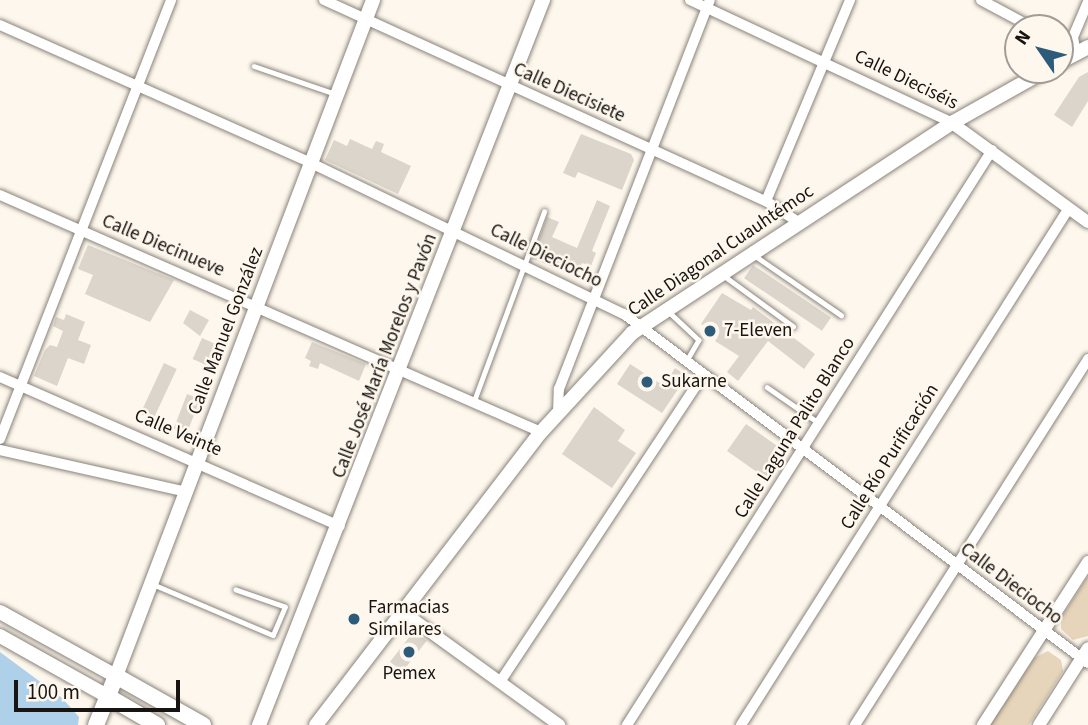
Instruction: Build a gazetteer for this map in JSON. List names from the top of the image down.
{
  "streets": {
    "main road": ["Calle Diagonal Cuauhtémoc", "Calle Manuel González", "Calle José María Morelos y Pavón"],
    "street": [
      "Calle Dieciséis",
      "Calle Diecisiete",
      "Calle Diecinueve",
      "Calle Dieciocho",
      "Calle Laguna Palito Blanco",
      "Calle Veinte",
      "Calle Río Purificación"
    ]
  },
  "crossings": [
    ["Calle Dieciséis", "Calle Diagonal Cuauhtémoc"],
    ["Calle Dieciséis", "Calle Laguna Palito Blanco"],
    ["Calle Dieciséis", "Calle Río Purificación"],
    ["Calle Diecisiete", "Calle Diagonal Cuauhtémoc"],
    ["Calle Diecisiete", "Calle Manuel González"],
    ["Calle Diecisiete", "Calle José María Morelos y Pavón"],
    ["Calle Diecinueve", "Calle Diagonal Cuauhtémoc"],
    ["Calle Diecinueve", "Calle Manuel González"],
    ["Calle Diecinueve", "Calle José María Morelos y Pavón"],
    ["Calle Diagonal Cuauhtémoc", "Calle Dieciocho"],
    ["Calle Dieciocho", "Calle Manuel González"],
    ["Calle Dieciocho", "Calle José María Morelos y Pavón"],
    ["Calle Dieciocho", "Calle Laguna Palito Blanco"],
    ["Calle Dieciocho", "Calle Río Purificación"],
    ["Calle Manuel González", "Calle Veinte"],
    ["Calle José María Morelos y Pavón", "Calle Veinte"]
  ],
  "places": [
    "7-Eleven",
    "Sukarne",
    "Farmacias Similares",
    "Pemex"
  ],
  "scale_bar": "100 m",
  "north": "top left"
}
